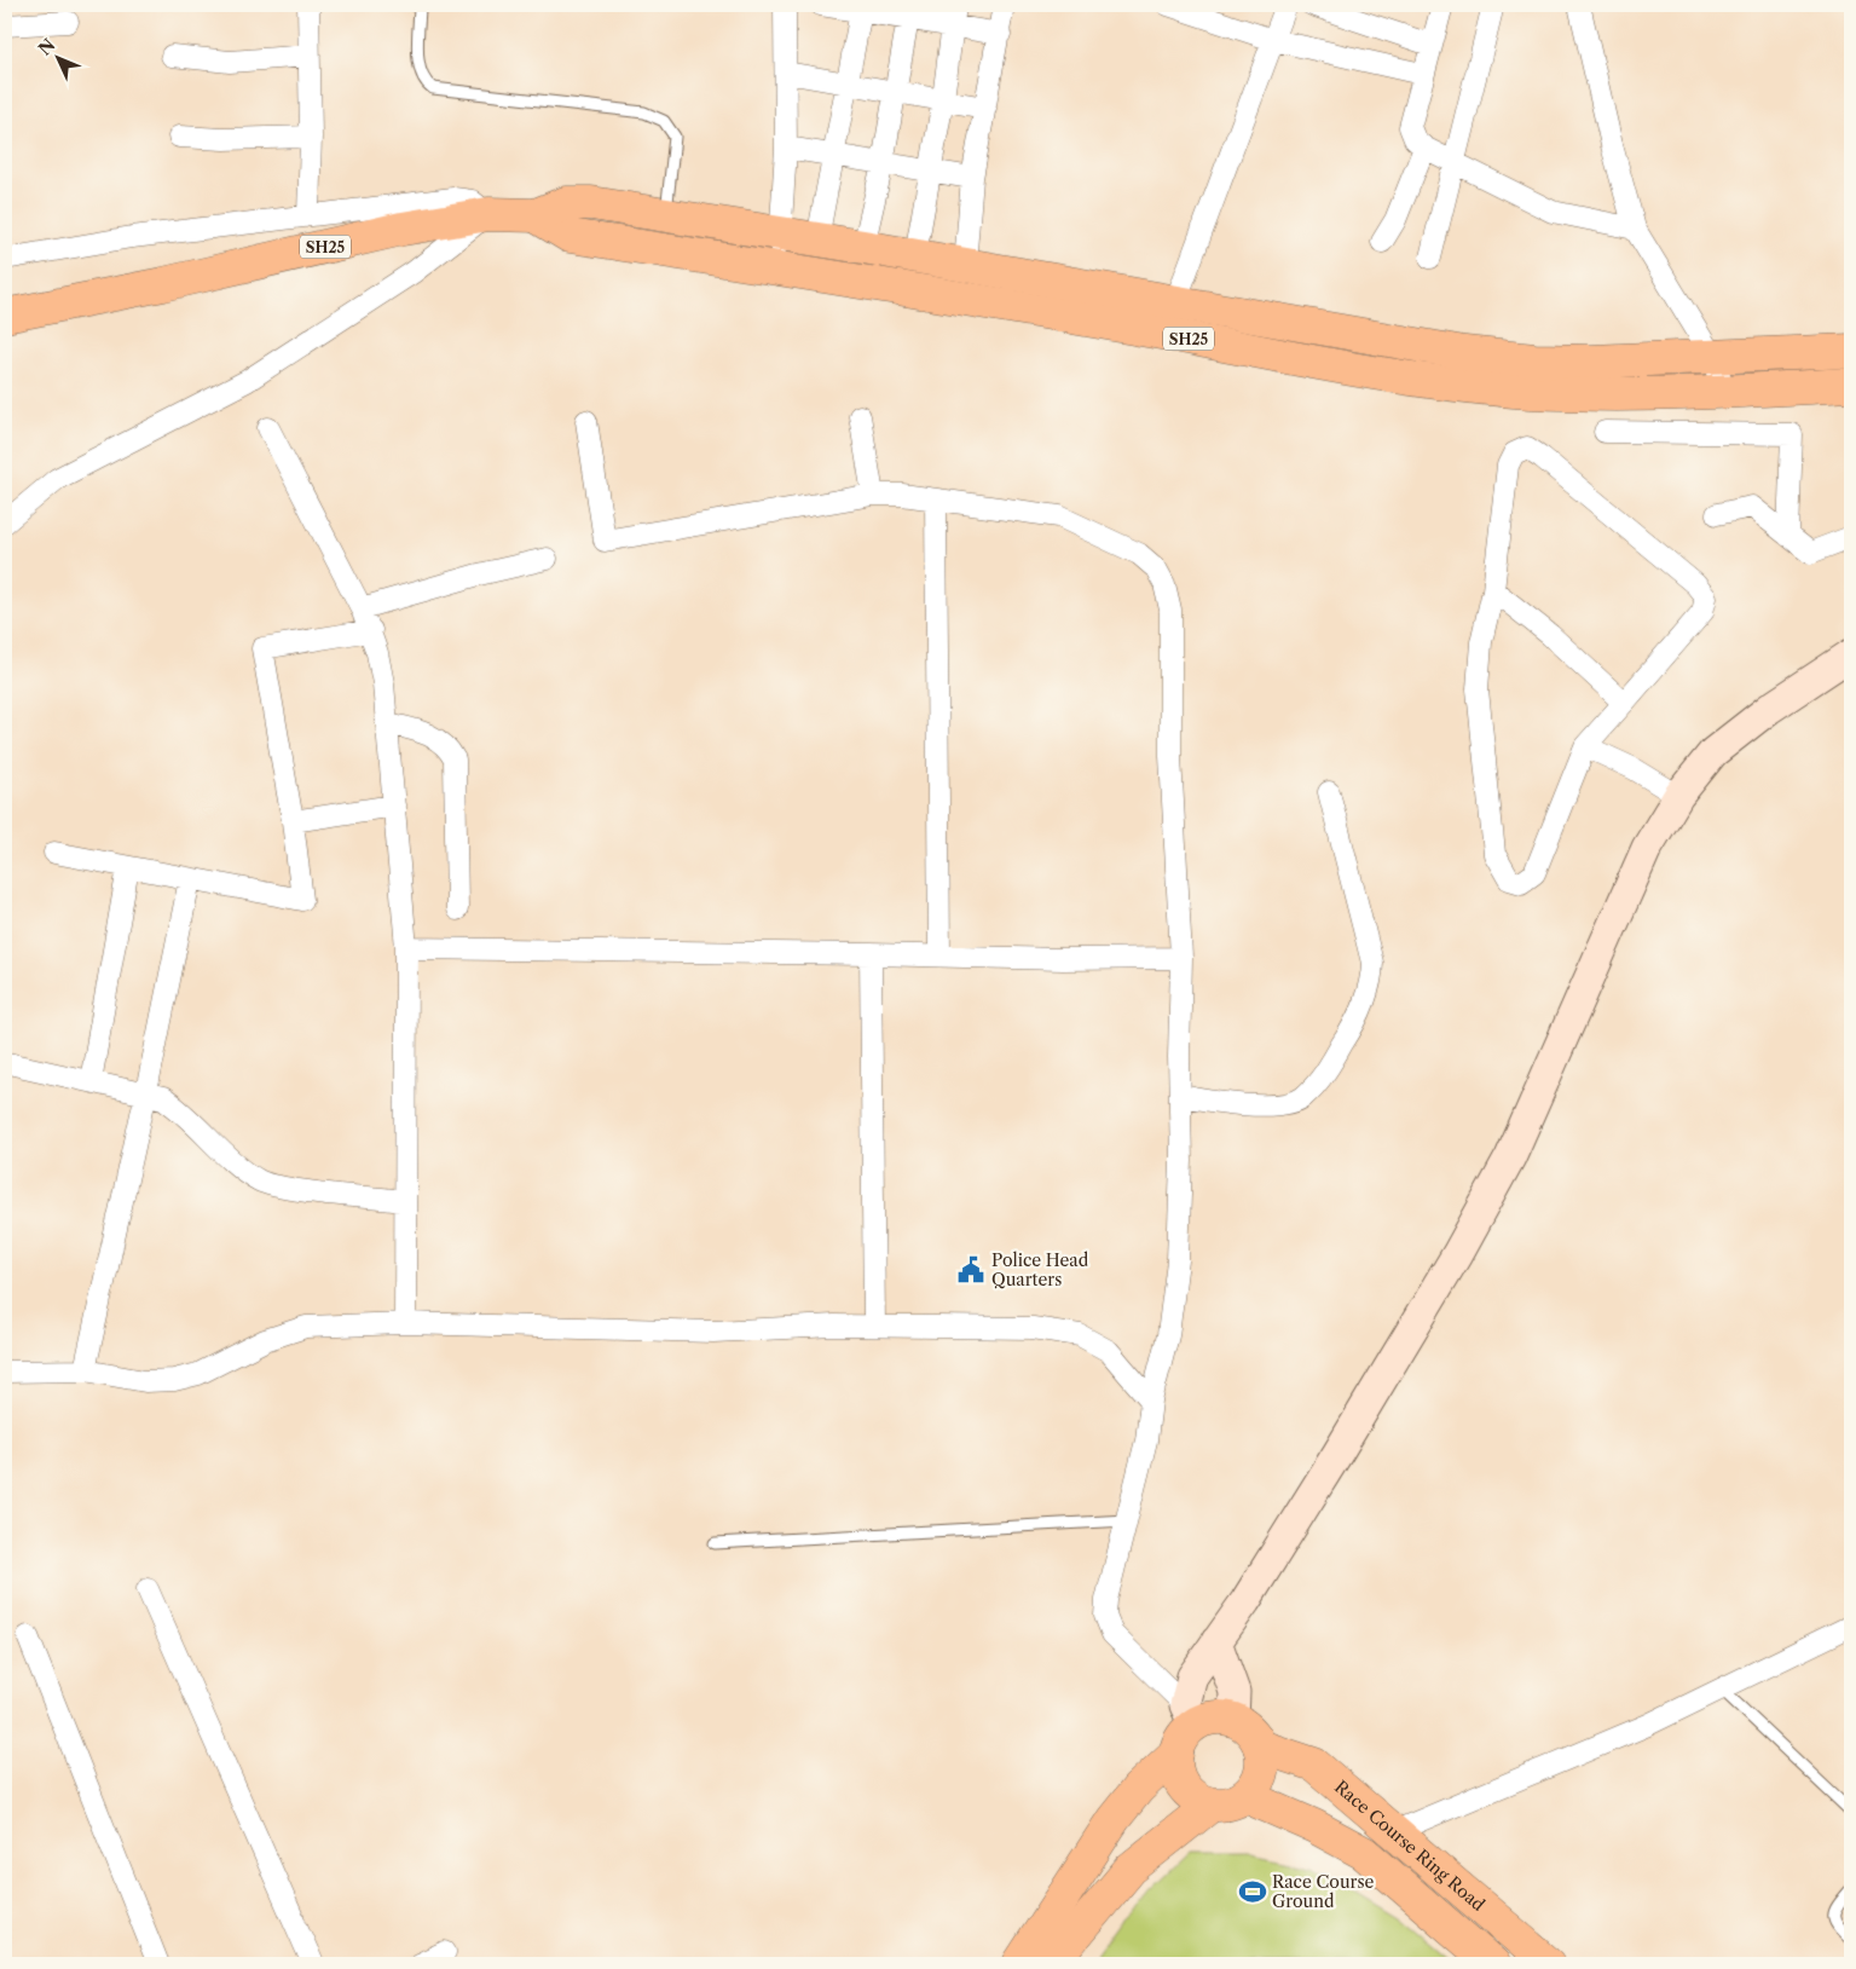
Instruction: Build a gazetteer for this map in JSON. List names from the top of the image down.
{
  "streets": {
    "main road": ["SH25", "Race Course Ring Road"]
  },
  "places": {
    "public building": ["Police Head Quarters"],
    "sports": ["Race Course Ground"]
  },
  "north": "top left"
}
